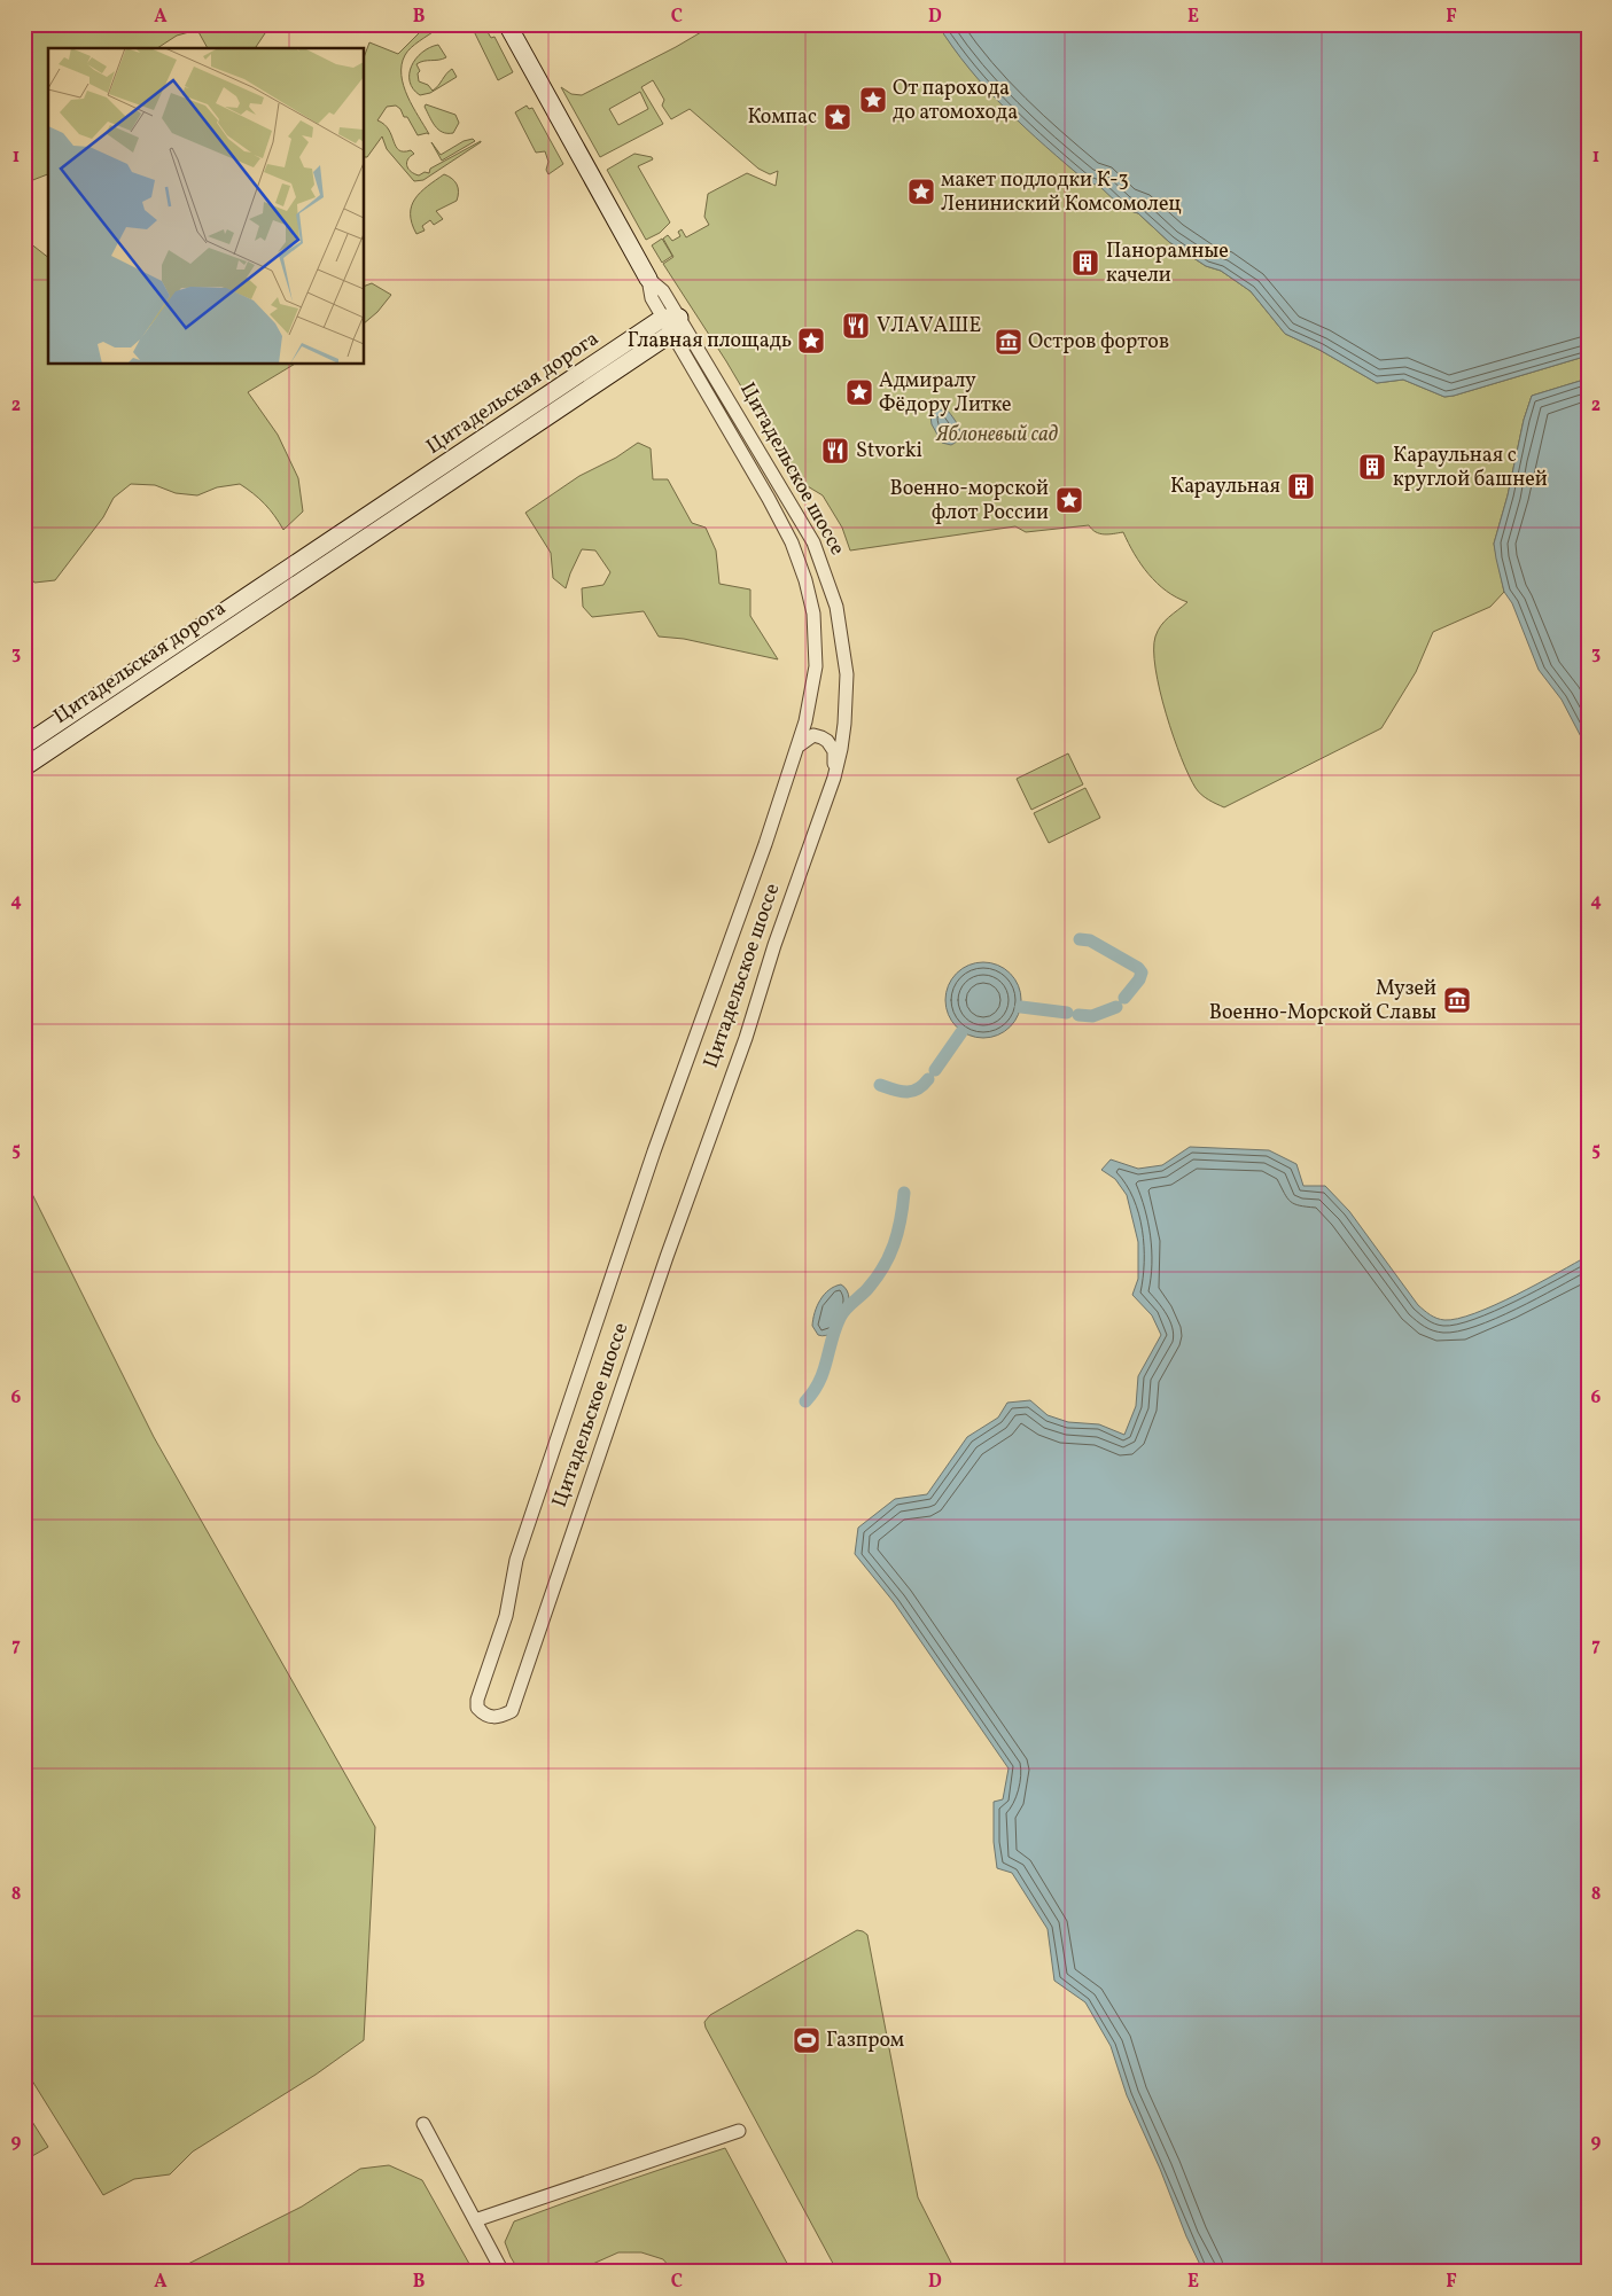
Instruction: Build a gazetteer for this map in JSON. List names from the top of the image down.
{
  "streets": {
    "street": ["Цитадельская дорога", "Цитадельское шоссе"]
  },
  "crossings": [
    ["Цитадельская дорога", "Цитадельское шоссе"]
  ],
  "parks": ["Яблоневый сад"],
  "places": {
    "place": [
      "От парохода до атомохода",
      "Компас",
      "макет подлодки К-3 Лениниский Комсомолец",
      "Главная площадь",
      "Адмиралу Фёдору Литке",
      "Военно-морской флот России"
    ],
    "building": ["Панорамные качели", "Караульная с круглой башней", "Караульная"],
    "restaurant": ["VЛАVАШЕ", "Stvorki"],
    "museum": ["Остров фортов", "Музей Военно-Морской Славы"],
    "sports": ["Газпром"]
  },
  "grid": {
    "columns": [
      "A",
      "B",
      "C",
      "D",
      "E",
      "F"
    ],
    "rows": [
      "1",
      "2",
      "3",
      "4",
      "5",
      "6",
      "7",
      "8",
      "9"
    ]
  }
}
